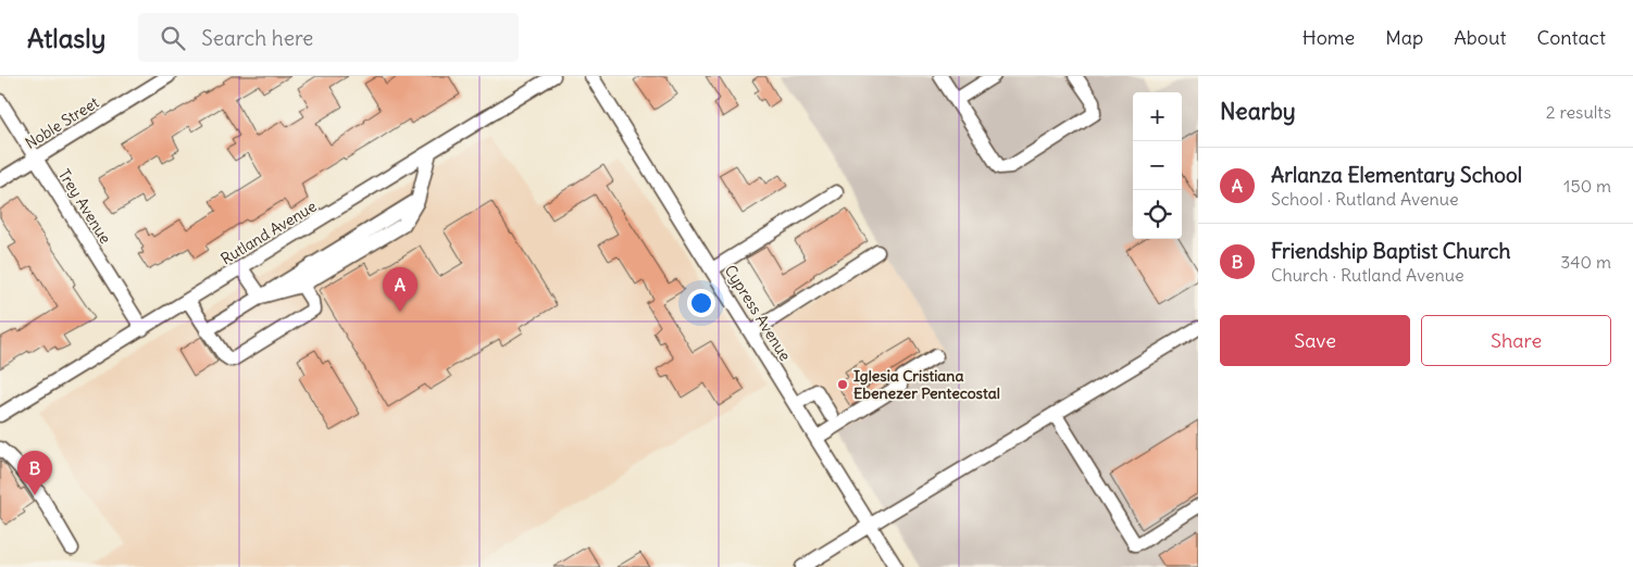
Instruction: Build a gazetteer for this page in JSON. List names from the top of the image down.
{
  "streets": {
    "street": [
      "Noble Street",
      "Trey Avenue",
      "Rutland Avenue",
      "Cypress Avenue"
    ]
  },
  "crossings": [
    ["Noble Street", "Trey Avenue"],
    ["Trey Avenue", "Rutland Avenue"]
  ],
  "places": ["Iglesia Cristiana Ebenezer Pentecostal"],
  "page": {
    "header": "Atlasly",
    "search": "Search here",
    "nav": [
      "Home",
      "Map",
      "About",
      "Contact"
    ],
    "heading": ["Nearby", "2 results"],
    "map_buttons": ["+", "−"],
    "list": [
      {
        "mark": "A",
        "name": "Arlanza Elementary School",
        "note": "School · Rutland Avenue",
        "value": "150 m"
      },
      {
        "mark": "B",
        "name": "Friendship Baptist Church",
        "note": "Church · Rutland Avenue",
        "value": "340 m"
      }
    ],
    "pins": ["A", "B"],
    "buttons": ["Save", "Share"]
  }
}
